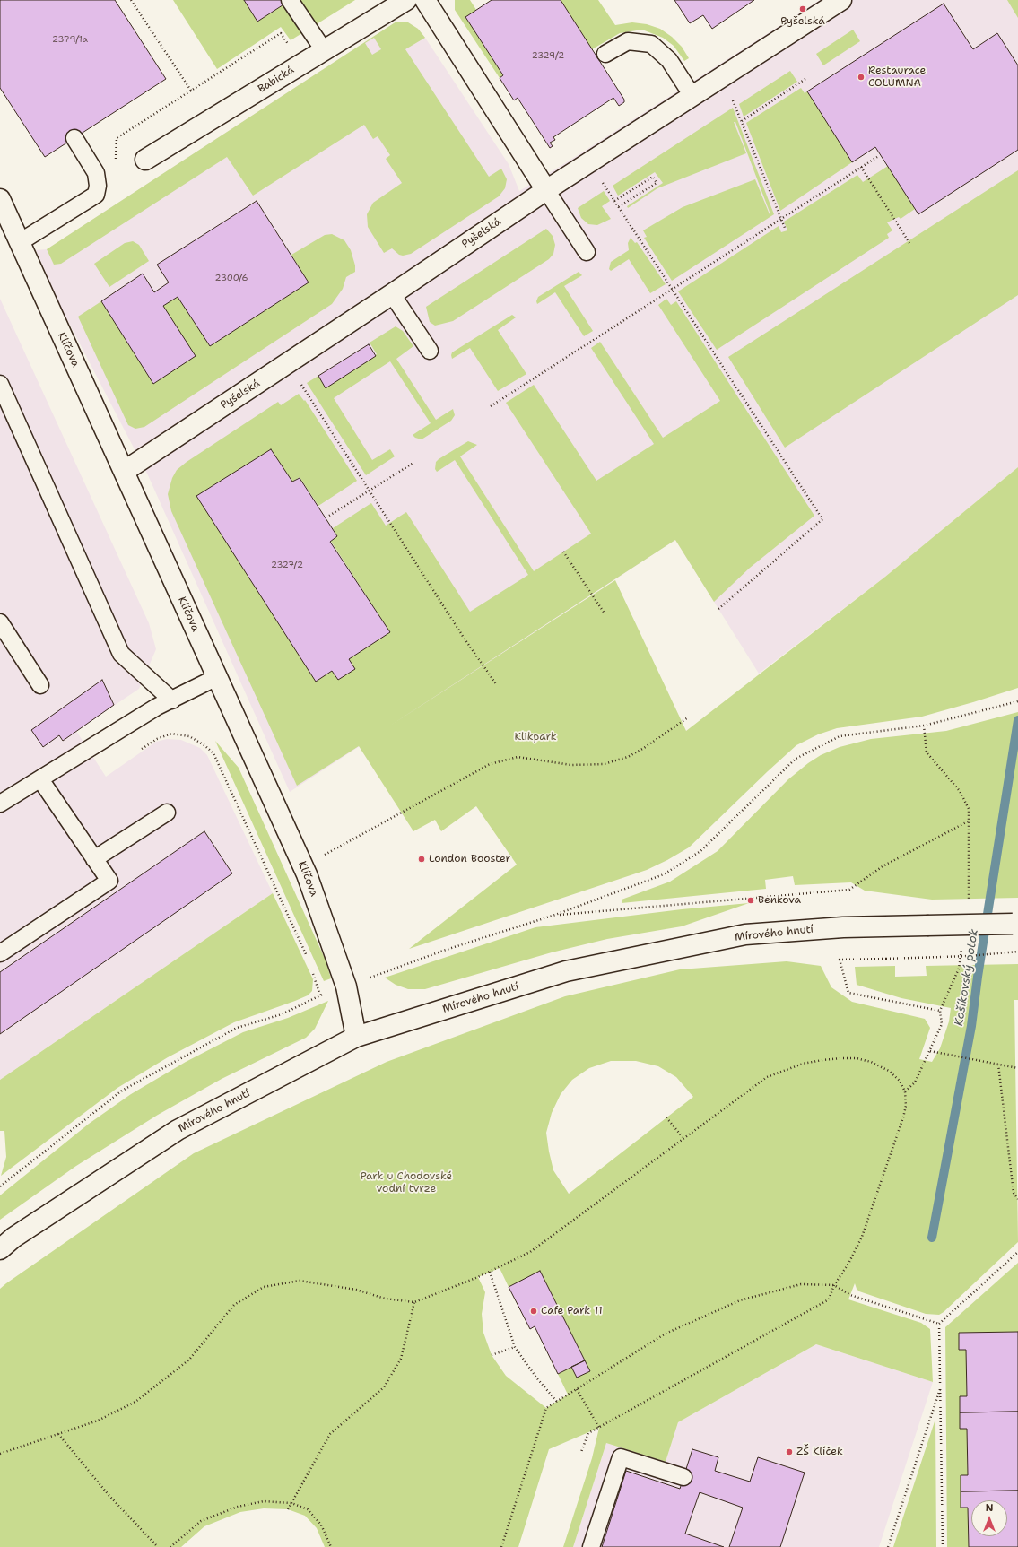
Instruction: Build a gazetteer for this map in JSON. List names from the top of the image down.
{
  "streets": {
    "street": [
      "Babická",
      "Pyšelská",
      "Klíčova",
      "Mírového hnutí"
    ]
  },
  "crossings": [
    ["Pyšelská", "Klíčova"],
    ["Klíčova", "Mírového hnutí"]
  ],
  "water": ["Košíkovský potok"],
  "parks": ["Klikpark", "Park u Chodovské vodní tvrze"],
  "places": [
    "Pyšelská",
    "Restaurace COLUMNA",
    "London Booster",
    "Benkova",
    "Cafe Park 11",
    "ZŠ Klíček"
  ],
  "house_numbers": [
    "2379/1a",
    "2329/2",
    "2300/6",
    "2327/2"
  ],
  "north": "top"
}
